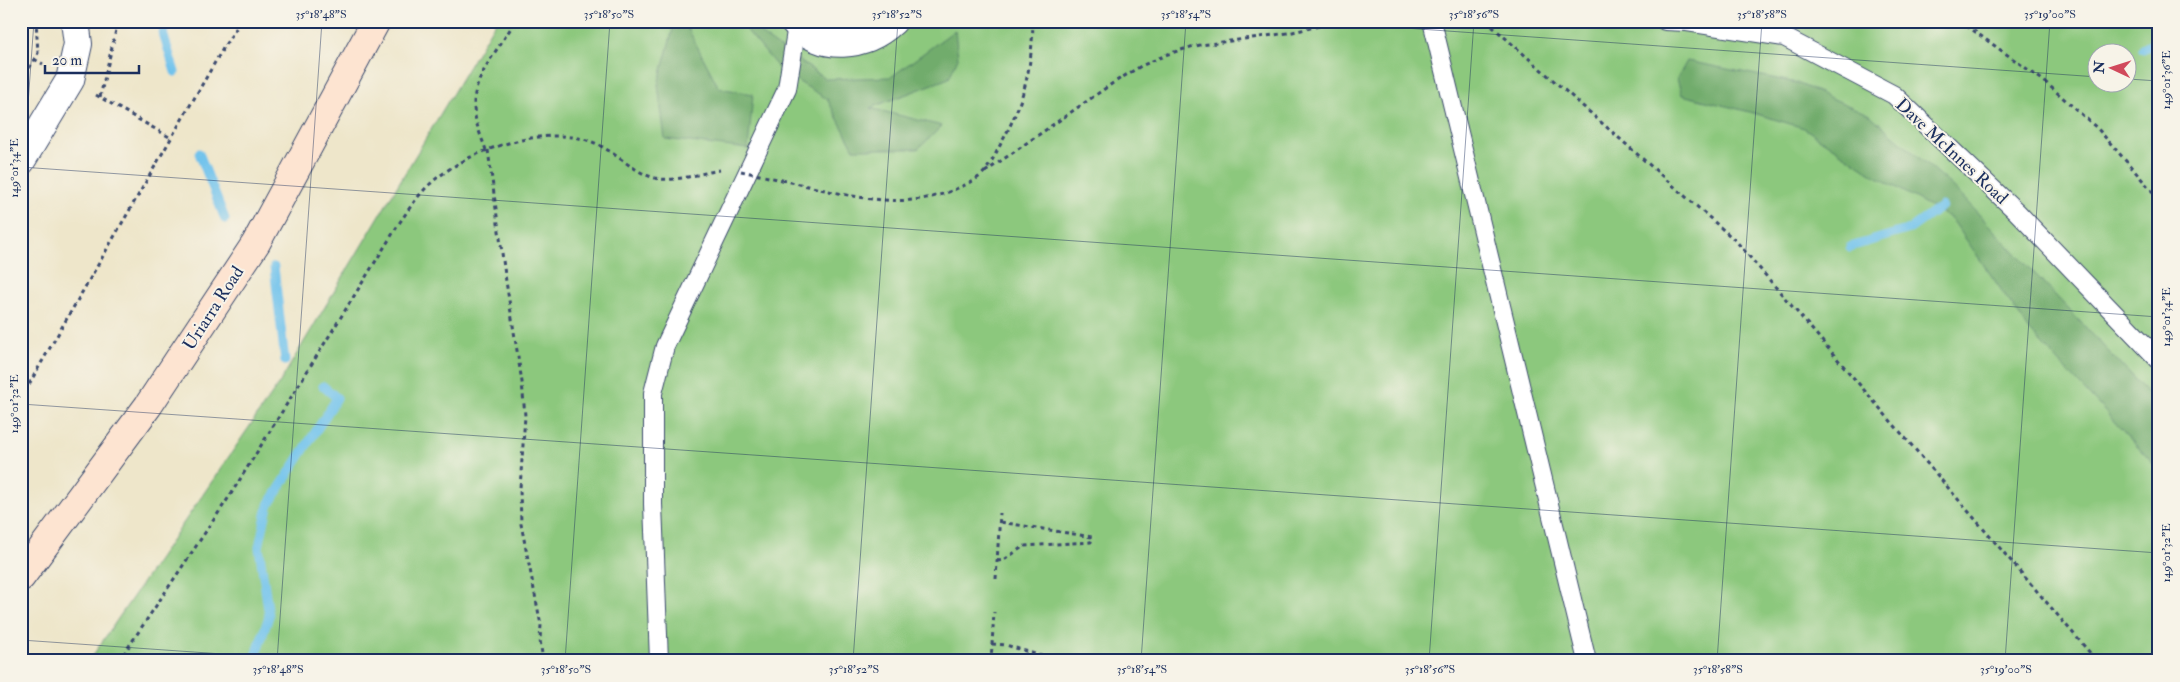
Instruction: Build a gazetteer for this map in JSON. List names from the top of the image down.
{
  "streets": {
    "street": ["Uriarra Road"],
    "lane": ["Dave McInnes Road"]
  },
  "scale_bar": "20 m",
  "north": "left",
  "coordinates": [
    "35°18'48\"S",
    "35°18'50\"S",
    "35°18'52\"S",
    "35°18'54\"S",
    "35°18'56\"S",
    "35°18'58\"S",
    "35°19'00\"S",
    "149°01'36\"E",
    "149°01'34\"E",
    "149°01'32\"E"
  ]
}
